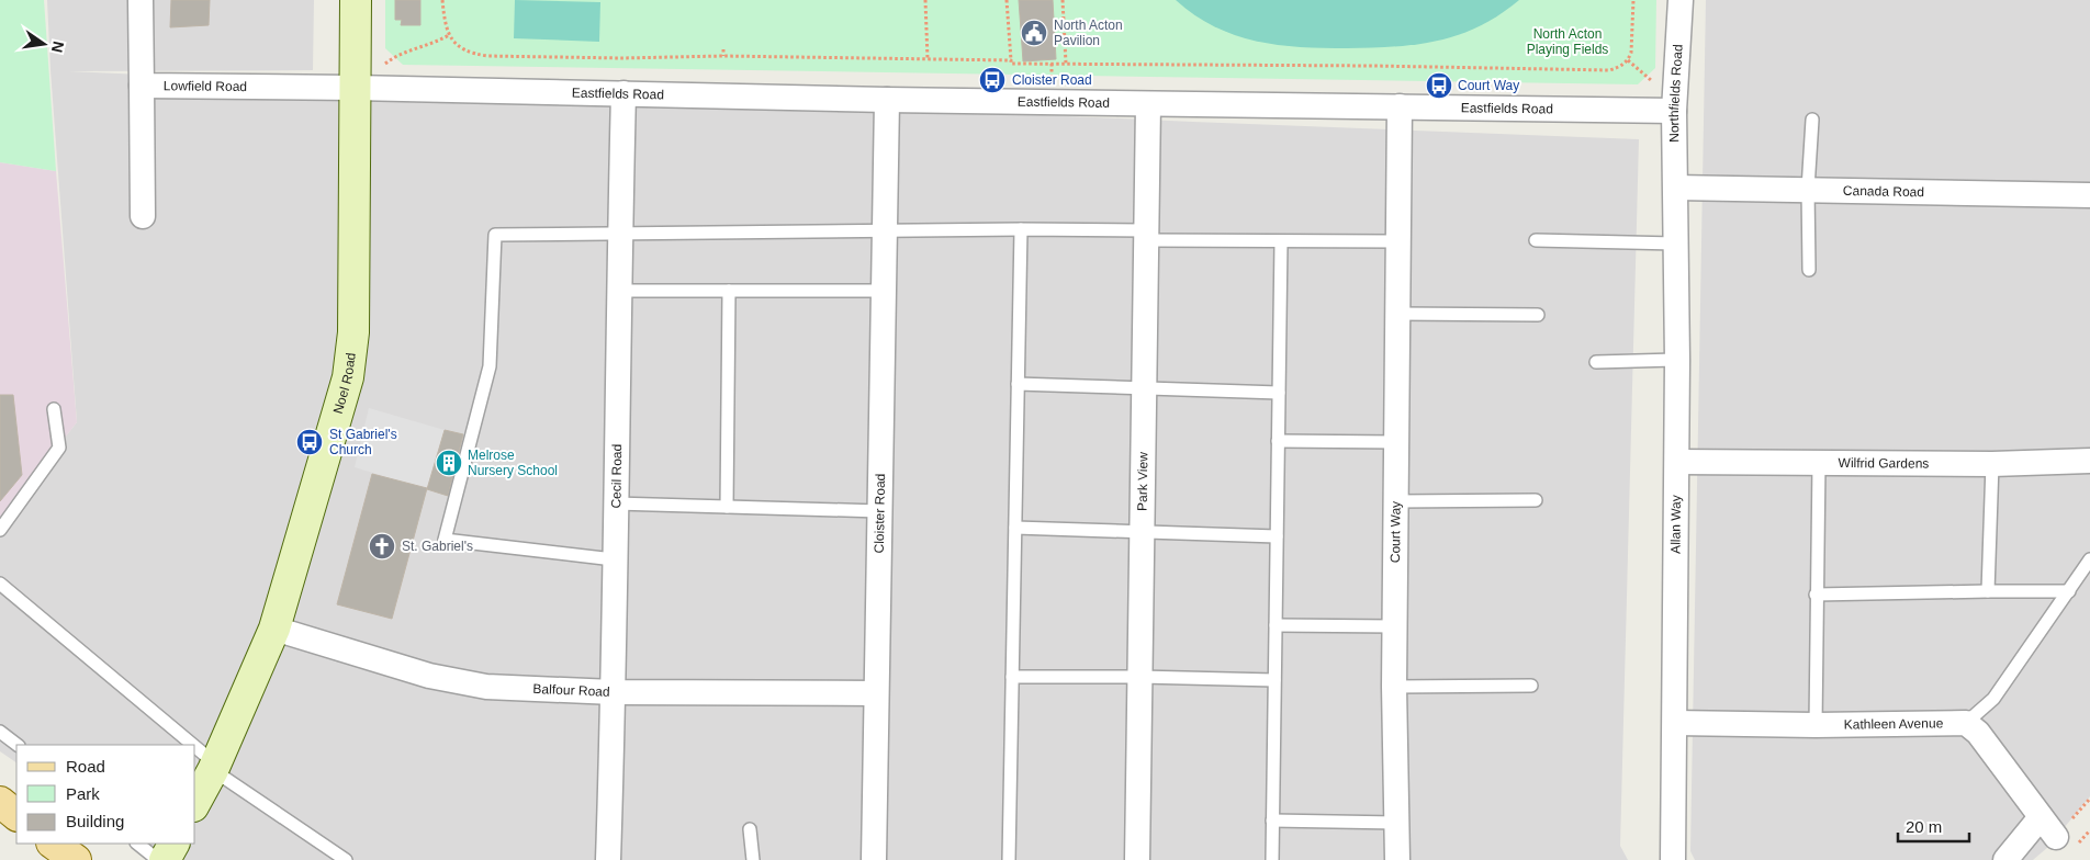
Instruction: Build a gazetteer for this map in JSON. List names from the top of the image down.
{
  "streets": {
    "street": [
      "Lowfield Road",
      "Eastfields Road",
      "Northfields Road",
      "Canada Road",
      "Noel Road",
      "Wilfrid Gardens",
      "Cecil Road",
      "Park View",
      "Cloister Road",
      "Allan Way",
      "Court Way",
      "Balfour Road",
      "Kathleen Avenue"
    ]
  },
  "crossings": [
    ["Lowfield Road", "Eastfields Road"],
    ["Lowfield Road", "Noel Road"],
    ["Eastfields Road", "Northfields Road"],
    ["Eastfields Road", "Noel Road"],
    ["Eastfields Road", "Cecil Road"],
    ["Eastfields Road", "Park View"],
    ["Eastfields Road", "Cloister Road"],
    ["Eastfields Road", "Court Way"],
    ["Northfields Road", "Canada Road"],
    ["Northfields Road", "Allan Way"],
    ["Canada Road", "Allan Way"],
    ["Noel Road", "Balfour Road"],
    ["Wilfrid Gardens", "Allan Way"],
    ["Cecil Road", "Balfour Road"],
    ["Cloister Road", "Balfour Road"],
    ["Allan Way", "Kathleen Avenue"]
  ],
  "parks": ["North Acton Playing Fields"],
  "places": {
    "public building": ["North Acton Pavilion"],
    "bus stop": ["Cloister Road", "Court Way", "St Gabriel's Church"],
    "building": ["Melrose Nursery School"],
    "church": ["St. Gabriel's"]
  },
  "legend": ["Road", "Park", "Building"],
  "scale_bar": "20 m",
  "north": "right"
}
